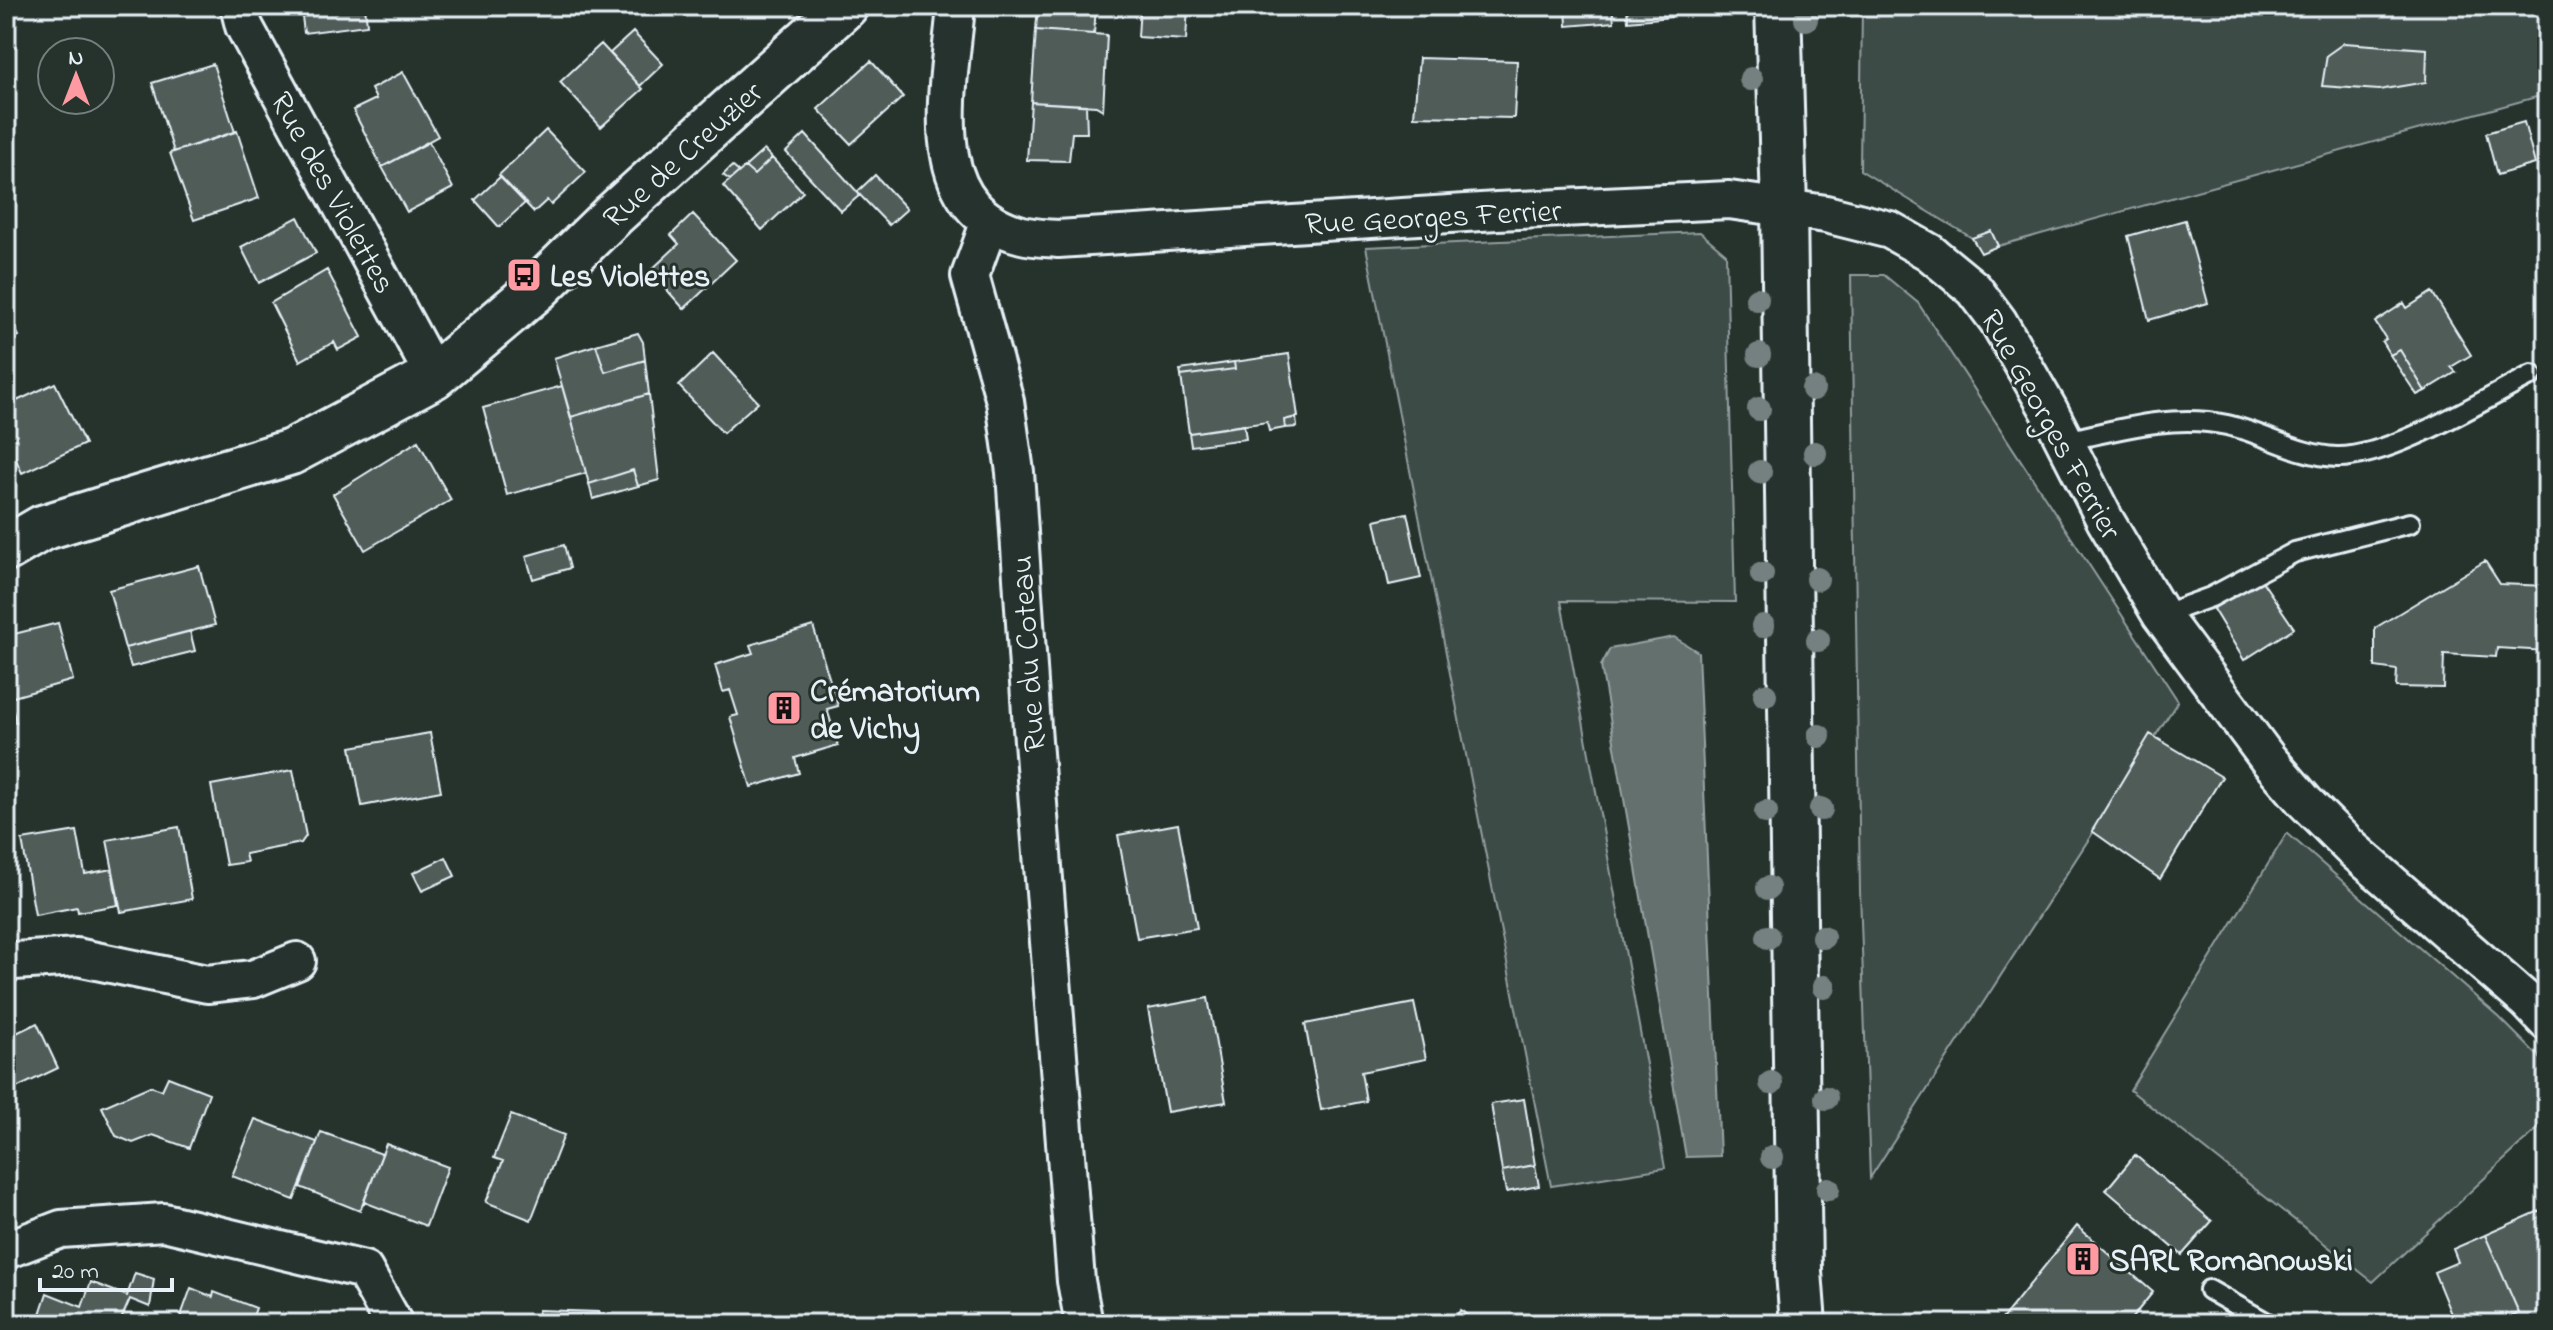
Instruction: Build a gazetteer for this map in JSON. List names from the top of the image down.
{
  "streets": {
    "street": [
      "Rue de Creuzier",
      "Rue des Violettes",
      "Rue Georges Ferrier",
      "Rue du Coteau"
    ]
  },
  "crossings": [
    ["Rue de Creuzier", "Rue des Violettes"],
    ["Rue Georges Ferrier", "Rue du Coteau"]
  ],
  "places": {
    "bus stop": ["Les Violettes"],
    "building": ["Crématorium de Vichy", "SARL Romanowski"]
  },
  "scale_bar": "20 m",
  "north": "top"
}
